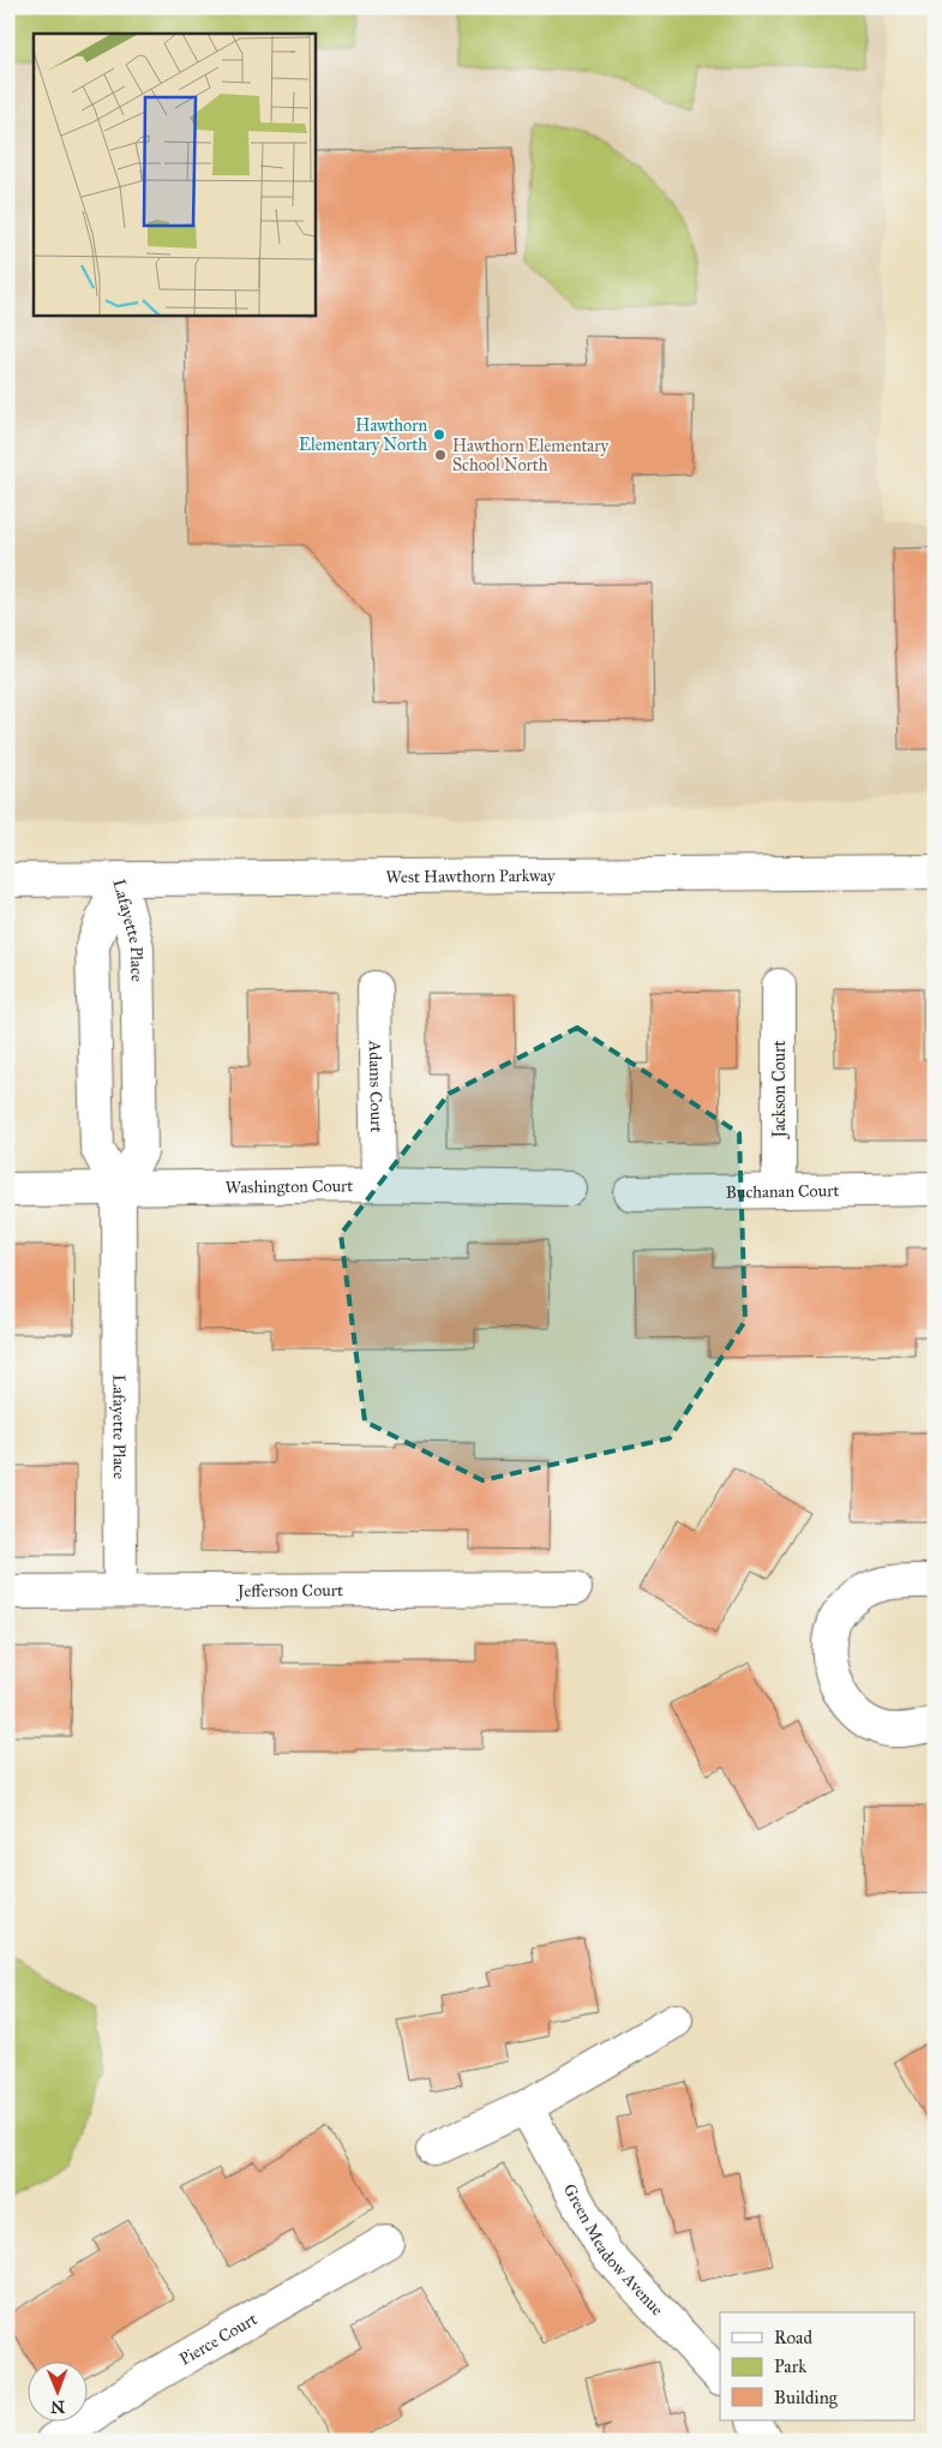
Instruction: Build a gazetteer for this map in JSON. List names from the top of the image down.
{
  "streets": {
    "street": [
      "West Hawthorn Parkway",
      "Lafayette Place",
      "Adams Court",
      "Jackson Court",
      "Washington Court",
      "Buchanan Court",
      "Jefferson Court",
      "Green Meadow Avenue",
      "Pierce Court"
    ]
  },
  "crossings": [
    ["West Hawthorn Parkway", "Lafayette Place"],
    ["Lafayette Place", "Washington Court"],
    ["Lafayette Place", "Jefferson Court"],
    ["Adams Court", "Washington Court"],
    ["Jackson Court", "Buchanan Court"]
  ],
  "places": ["Hawthorn Elementary North", "Hawthorn Elementary School North"],
  "legend": ["Road", "Park", "Building"],
  "north": "bottom"
}
